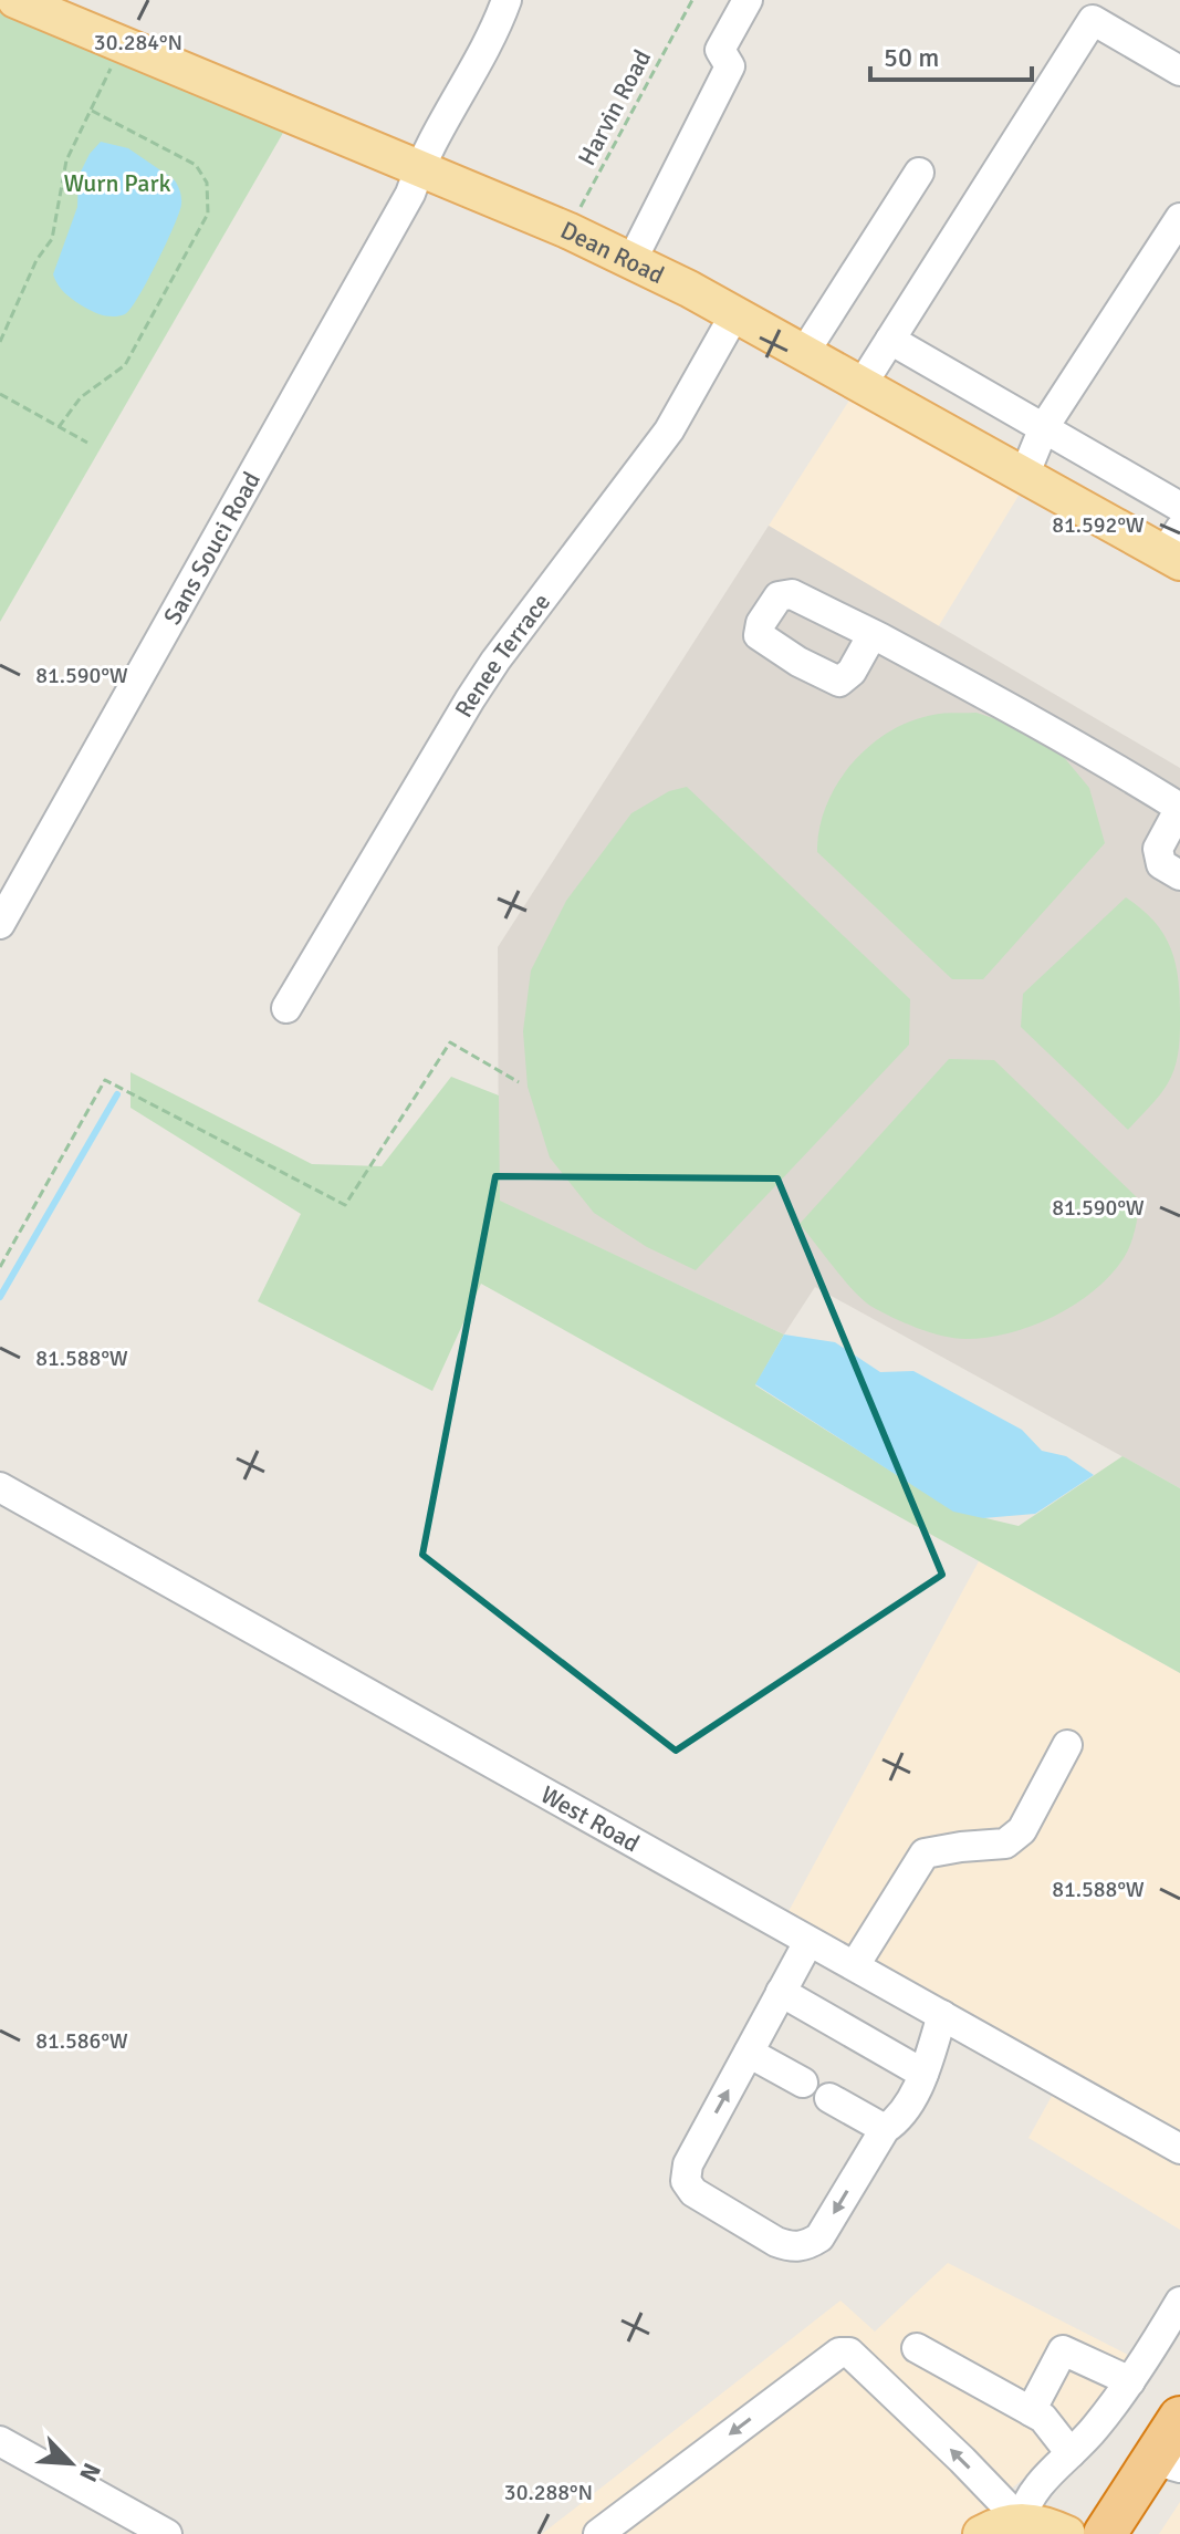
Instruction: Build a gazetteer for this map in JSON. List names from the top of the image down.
{
  "streets": {
    "main road": ["Dean Road"],
    "street": ["Sans Souci Road", "Renee Terrace", "West Road"],
    "path": ["Harvin Road"]
  },
  "crossings": [
    ["Harvin Road", "Dean Road"],
    ["Dean Road", "Sans Souci Road"],
    ["Dean Road", "Renee Terrace"]
  ],
  "parks": ["Wurn Park"],
  "scale_bar": "50 m",
  "north": "bottom right",
  "coordinates": [
    "30.284°N",
    "81.592°W",
    "81.590°W",
    "81.588°W",
    "81.586°W",
    "30.288°N"
  ]
}
